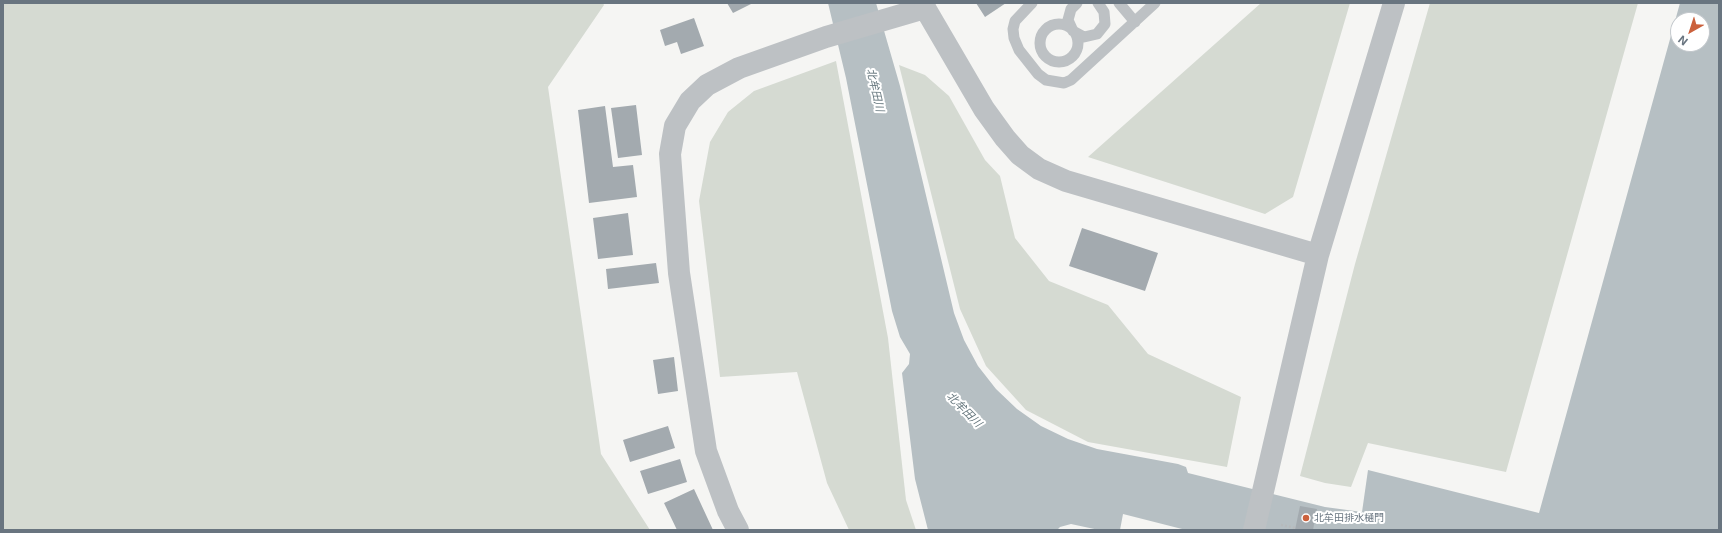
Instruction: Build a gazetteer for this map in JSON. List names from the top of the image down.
{
  "water": ["北牟田川"],
  "places": ["北牟田排水樋門"],
  "north": "bottom left"
}
